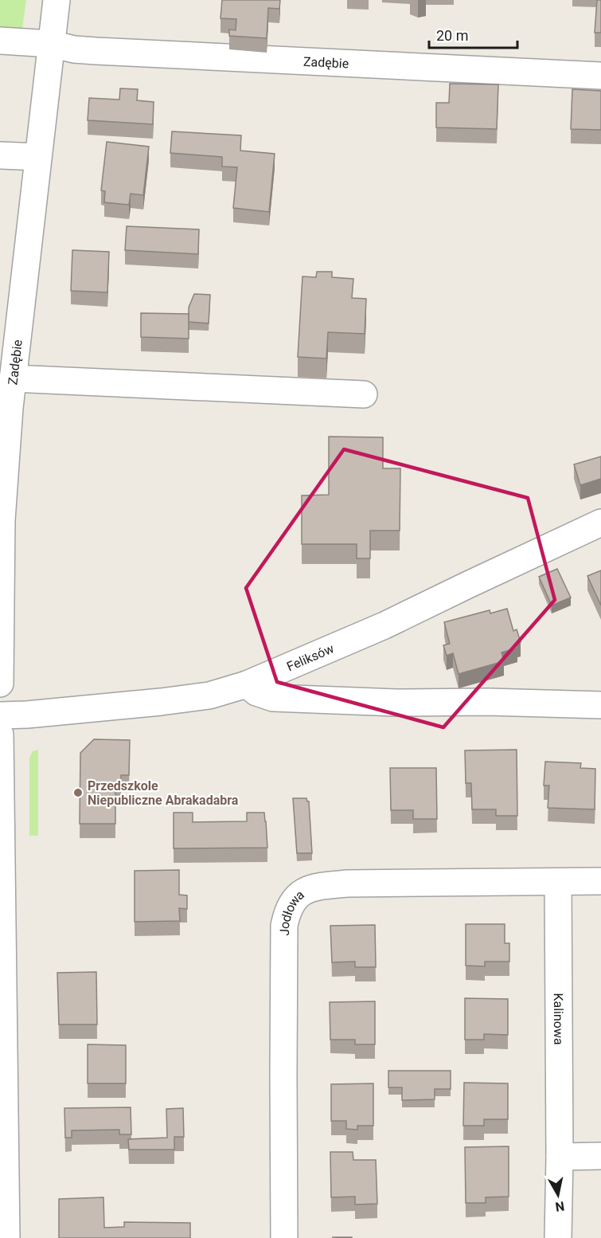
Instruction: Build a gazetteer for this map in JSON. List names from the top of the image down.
{
  "streets": {
    "street": [
      "Zadębie",
      "Feliksów",
      "Jodłowa",
      "Kalinowa"
    ]
  },
  "crossings": [
    ["Jodłowa", "Kalinowa"]
  ],
  "places": ["Przedszkole Niepubliczne Abrakadabra"],
  "scale_bar": "20 m",
  "north": "bottom"
}
